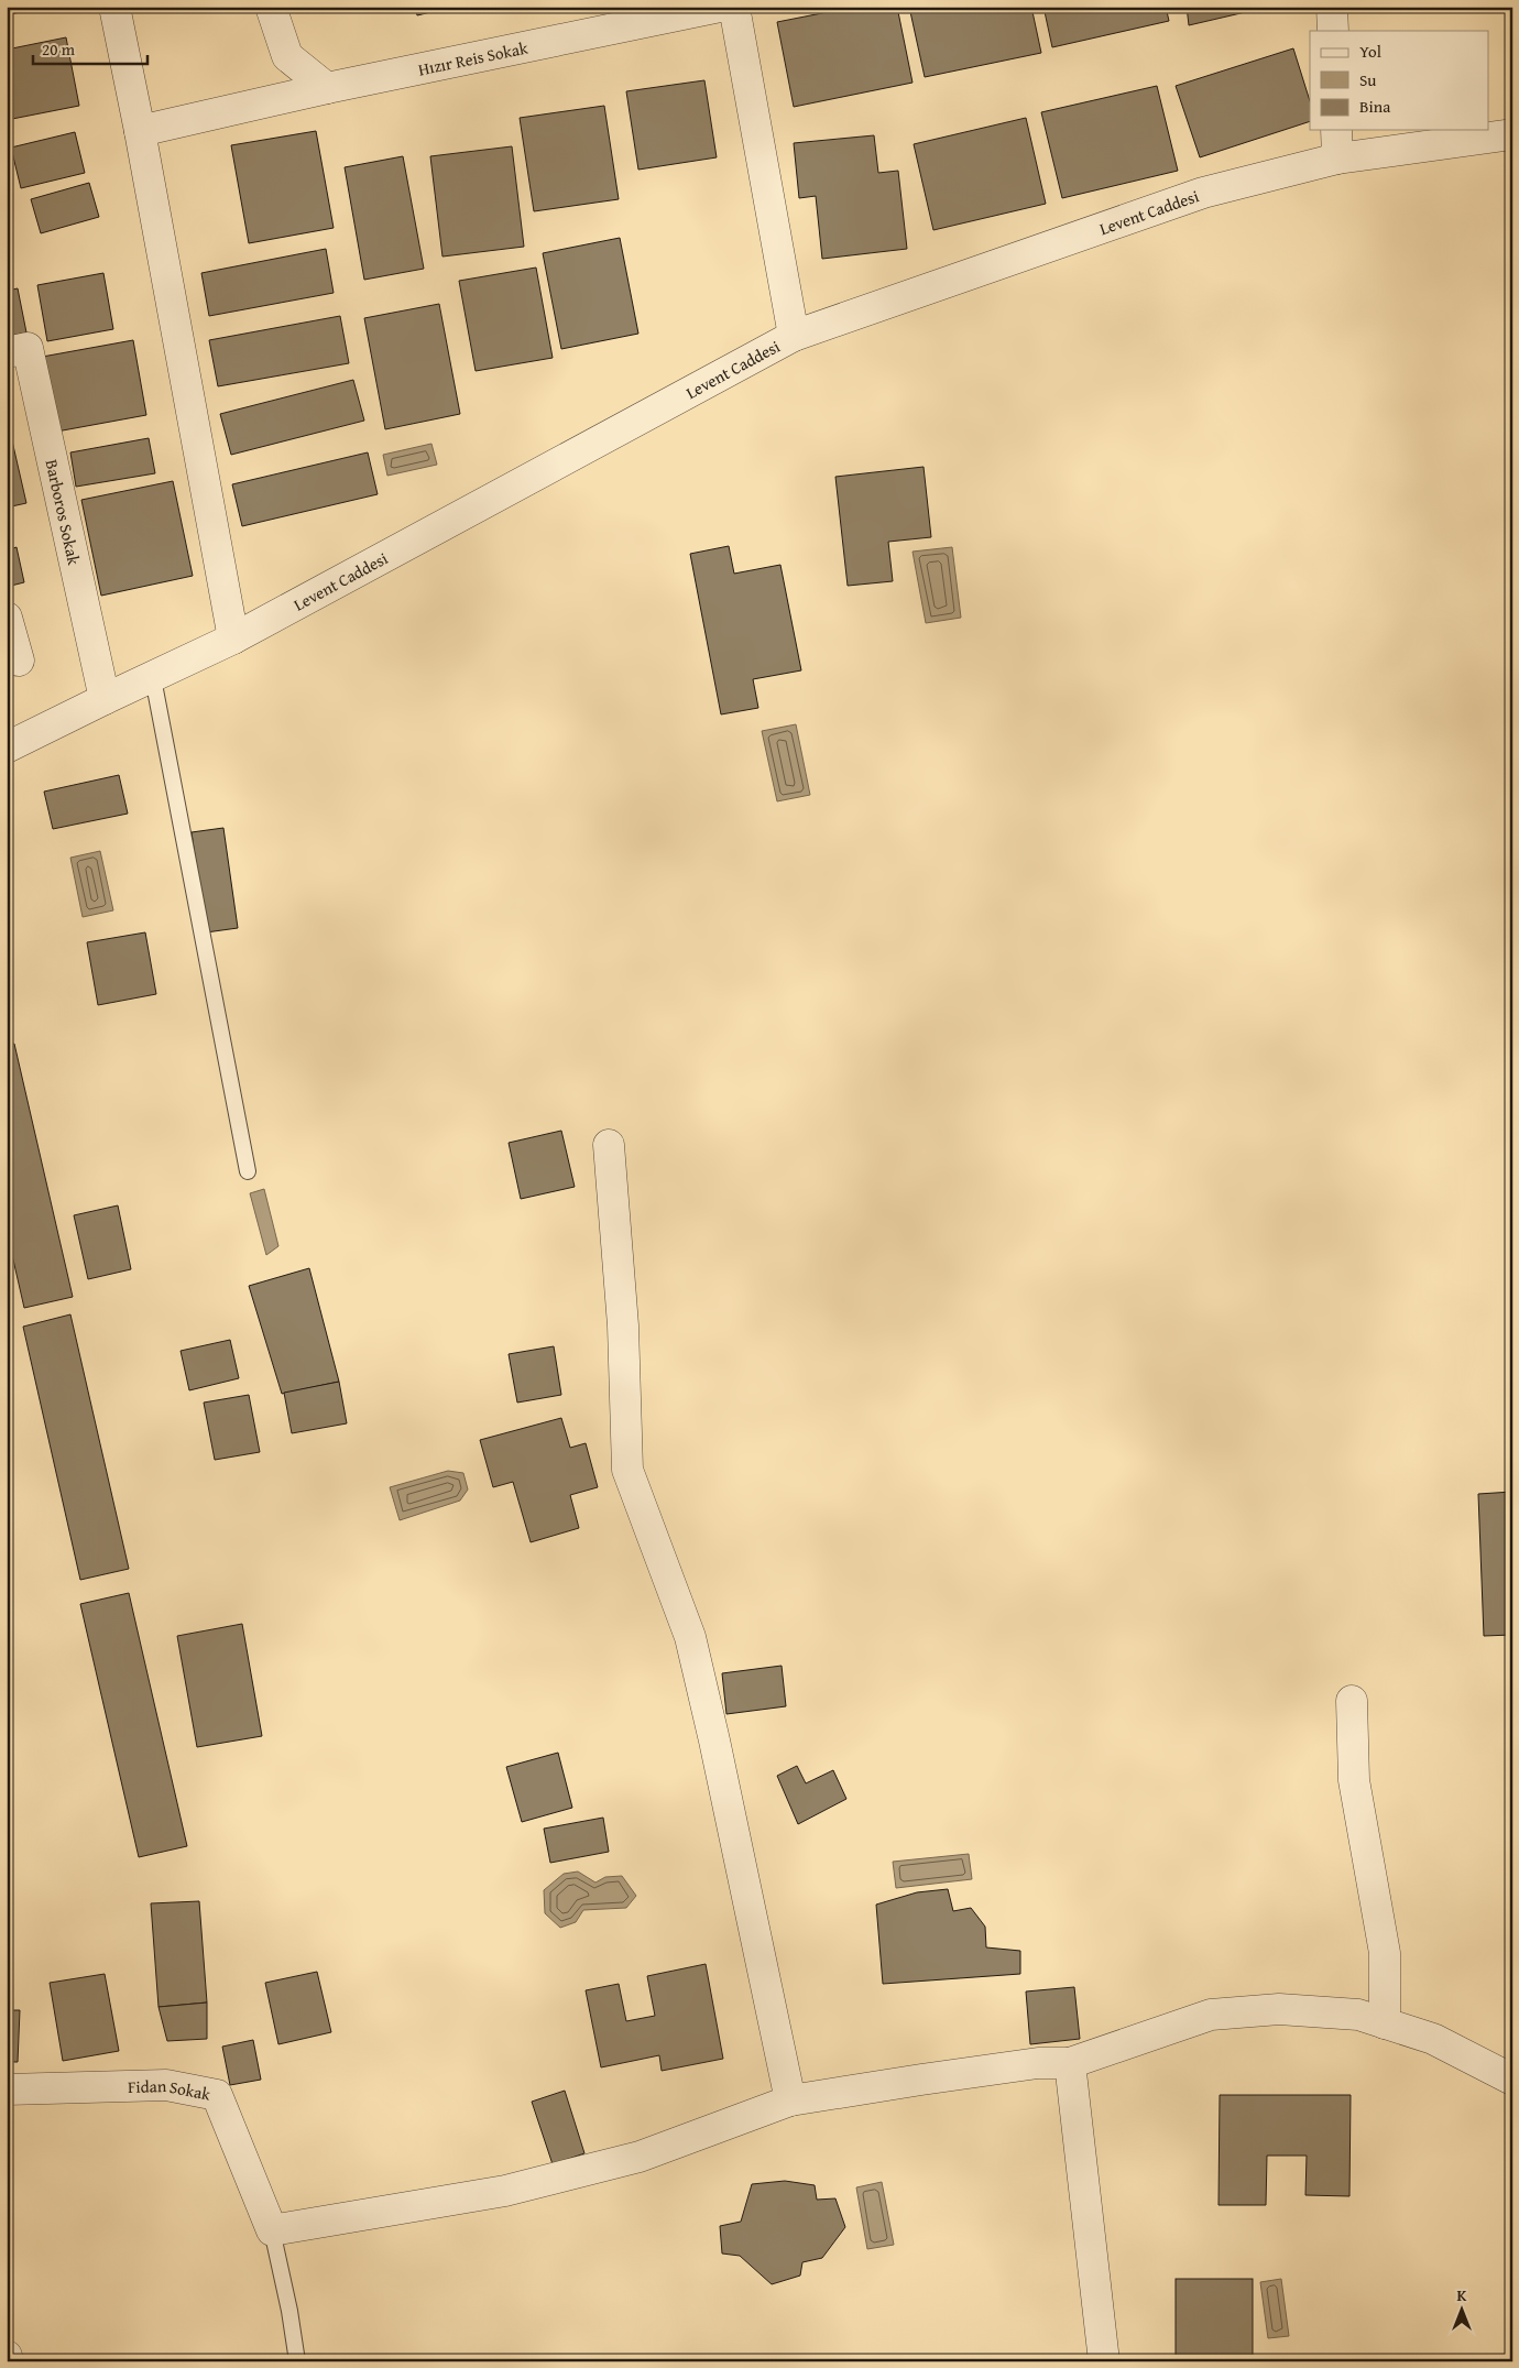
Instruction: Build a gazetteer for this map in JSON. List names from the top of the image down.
{
  "streets": {
    "street": [
      "Hızır Reis Sokak",
      "Levent Caddesi",
      "Barboros Sokak",
      "Fidan Sokak"
    ]
  },
  "crossings": [
    ["Levent Caddesi", "Barboros Sokak"]
  ],
  "legend": ["Yol", "Su", "Bina"],
  "scale_bar": "20 m",
  "north": "top"
}
